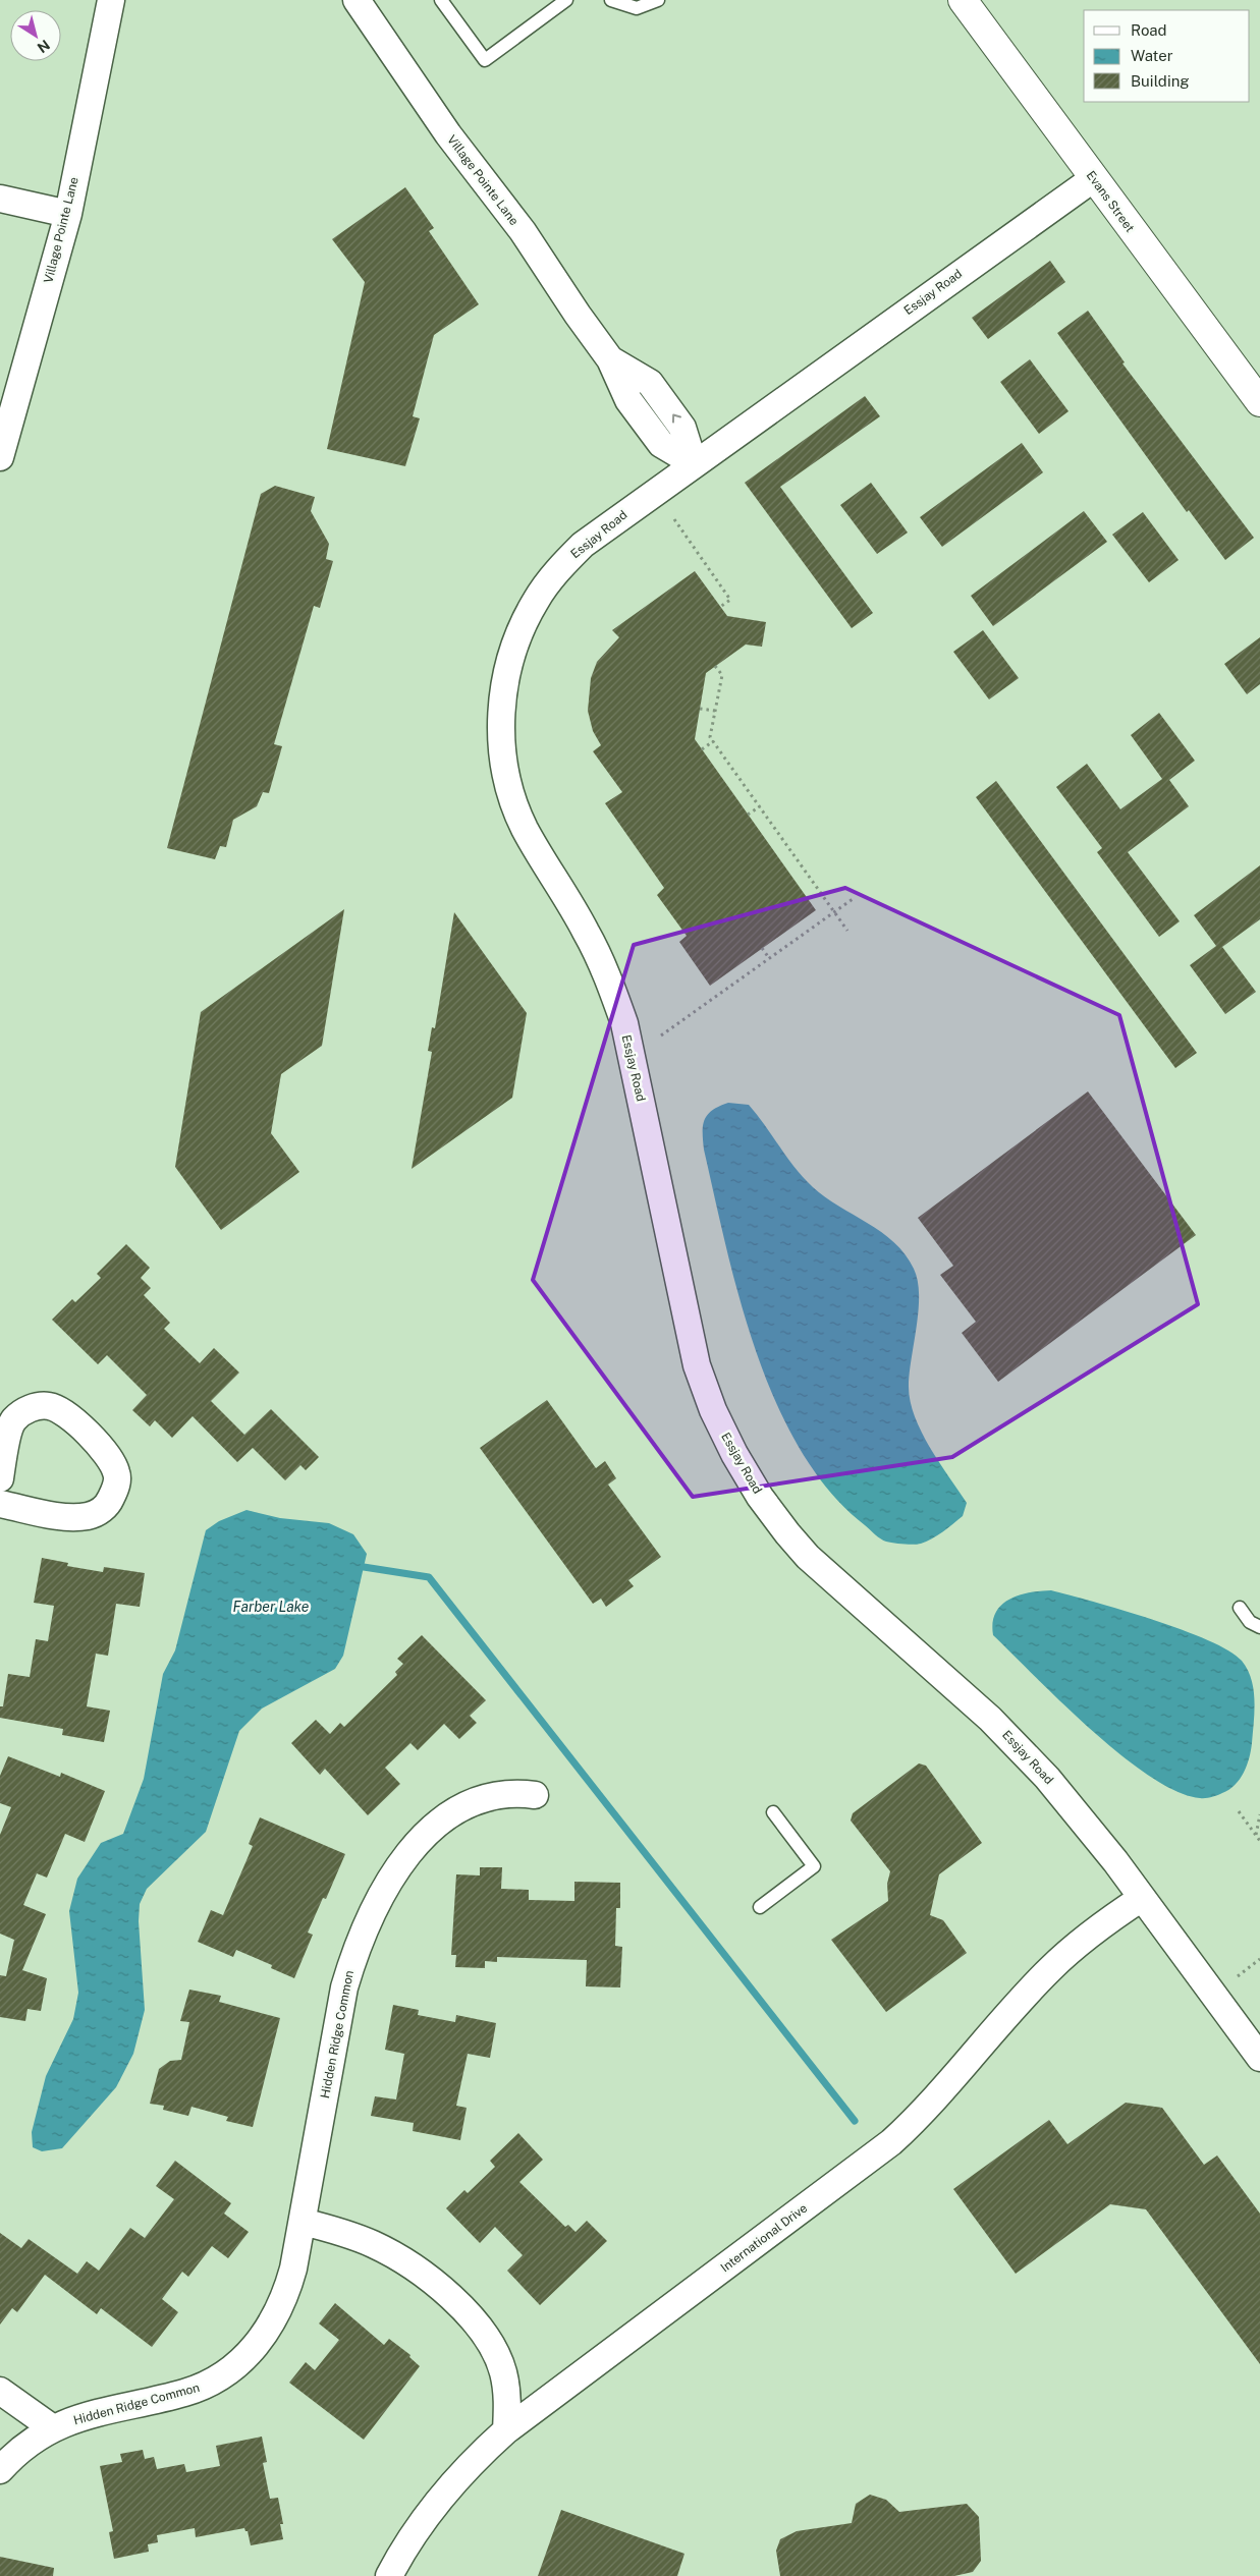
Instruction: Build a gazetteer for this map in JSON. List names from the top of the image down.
{
  "streets": {
    "street": [
      "Village Pointe Lane",
      "Evans Street",
      "Essjay Road",
      "Hidden Ridge Common",
      "International Drive"
    ]
  },
  "crossings": [
    ["Village Pointe Lane", "Essjay Road"],
    ["Evans Street", "Essjay Road"],
    ["Essjay Road", "International Drive"]
  ],
  "water": ["Farber Lake"],
  "legend": ["Road", "Water", "Building"],
  "north": "bottom right"
}
